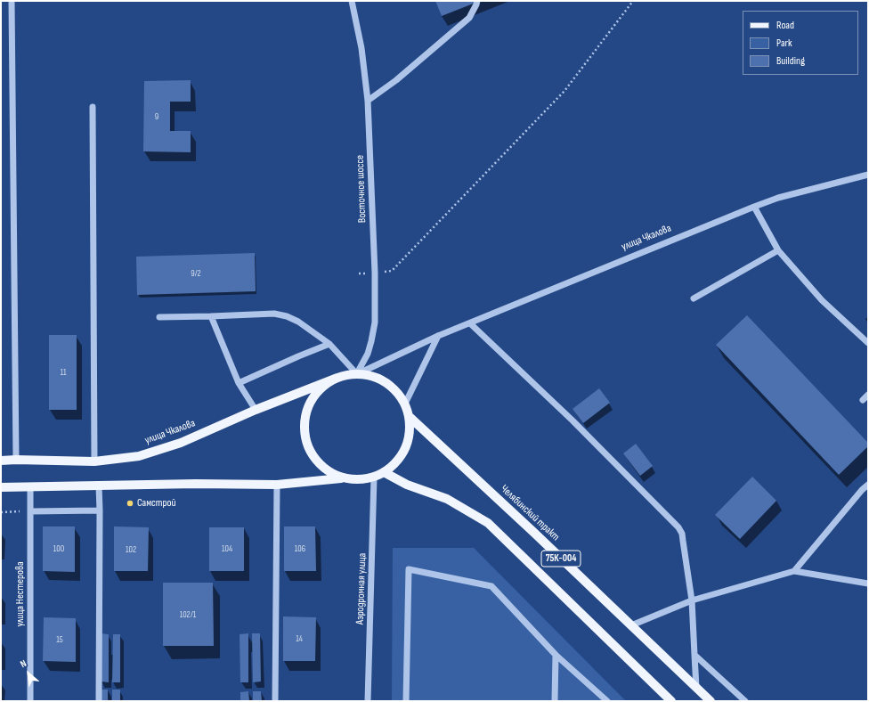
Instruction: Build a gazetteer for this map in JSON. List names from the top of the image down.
{
  "streets": {
    "main road": ["улица Чкалова", "Челябинский тракт", "75К-004"],
    "street": ["Восточное шоссе", "Аэродромная улица", "улица Нестерова"]
  },
  "crossings": [
    ["Восточное шоссе", "улица Чкалова"],
    ["Восточное шоссе", "Челябинский тракт"],
    ["Восточное шоссе", "75К-004"],
    ["Восточное шоссе", "Аэродромная улица"],
    ["улица Чкалова", "Челябинский тракт"],
    ["улица Чкалова", "75К-004"],
    ["улица Чкалова", "Аэродромная улица"],
    ["Челябинский тракт", "75К-004"],
    ["Челябинский тракт", "Аэродромная улица"],
    ["75К-004", "Аэродромная улица"]
  ],
  "places": ["Самстрой"],
  "house_numbers": [
    "9",
    "9/2",
    "11",
    "100",
    "104",
    "106",
    "102",
    "102/1",
    "14",
    "15"
  ],
  "legend": ["Road", "Park", "Building"],
  "north": "top left"
}
